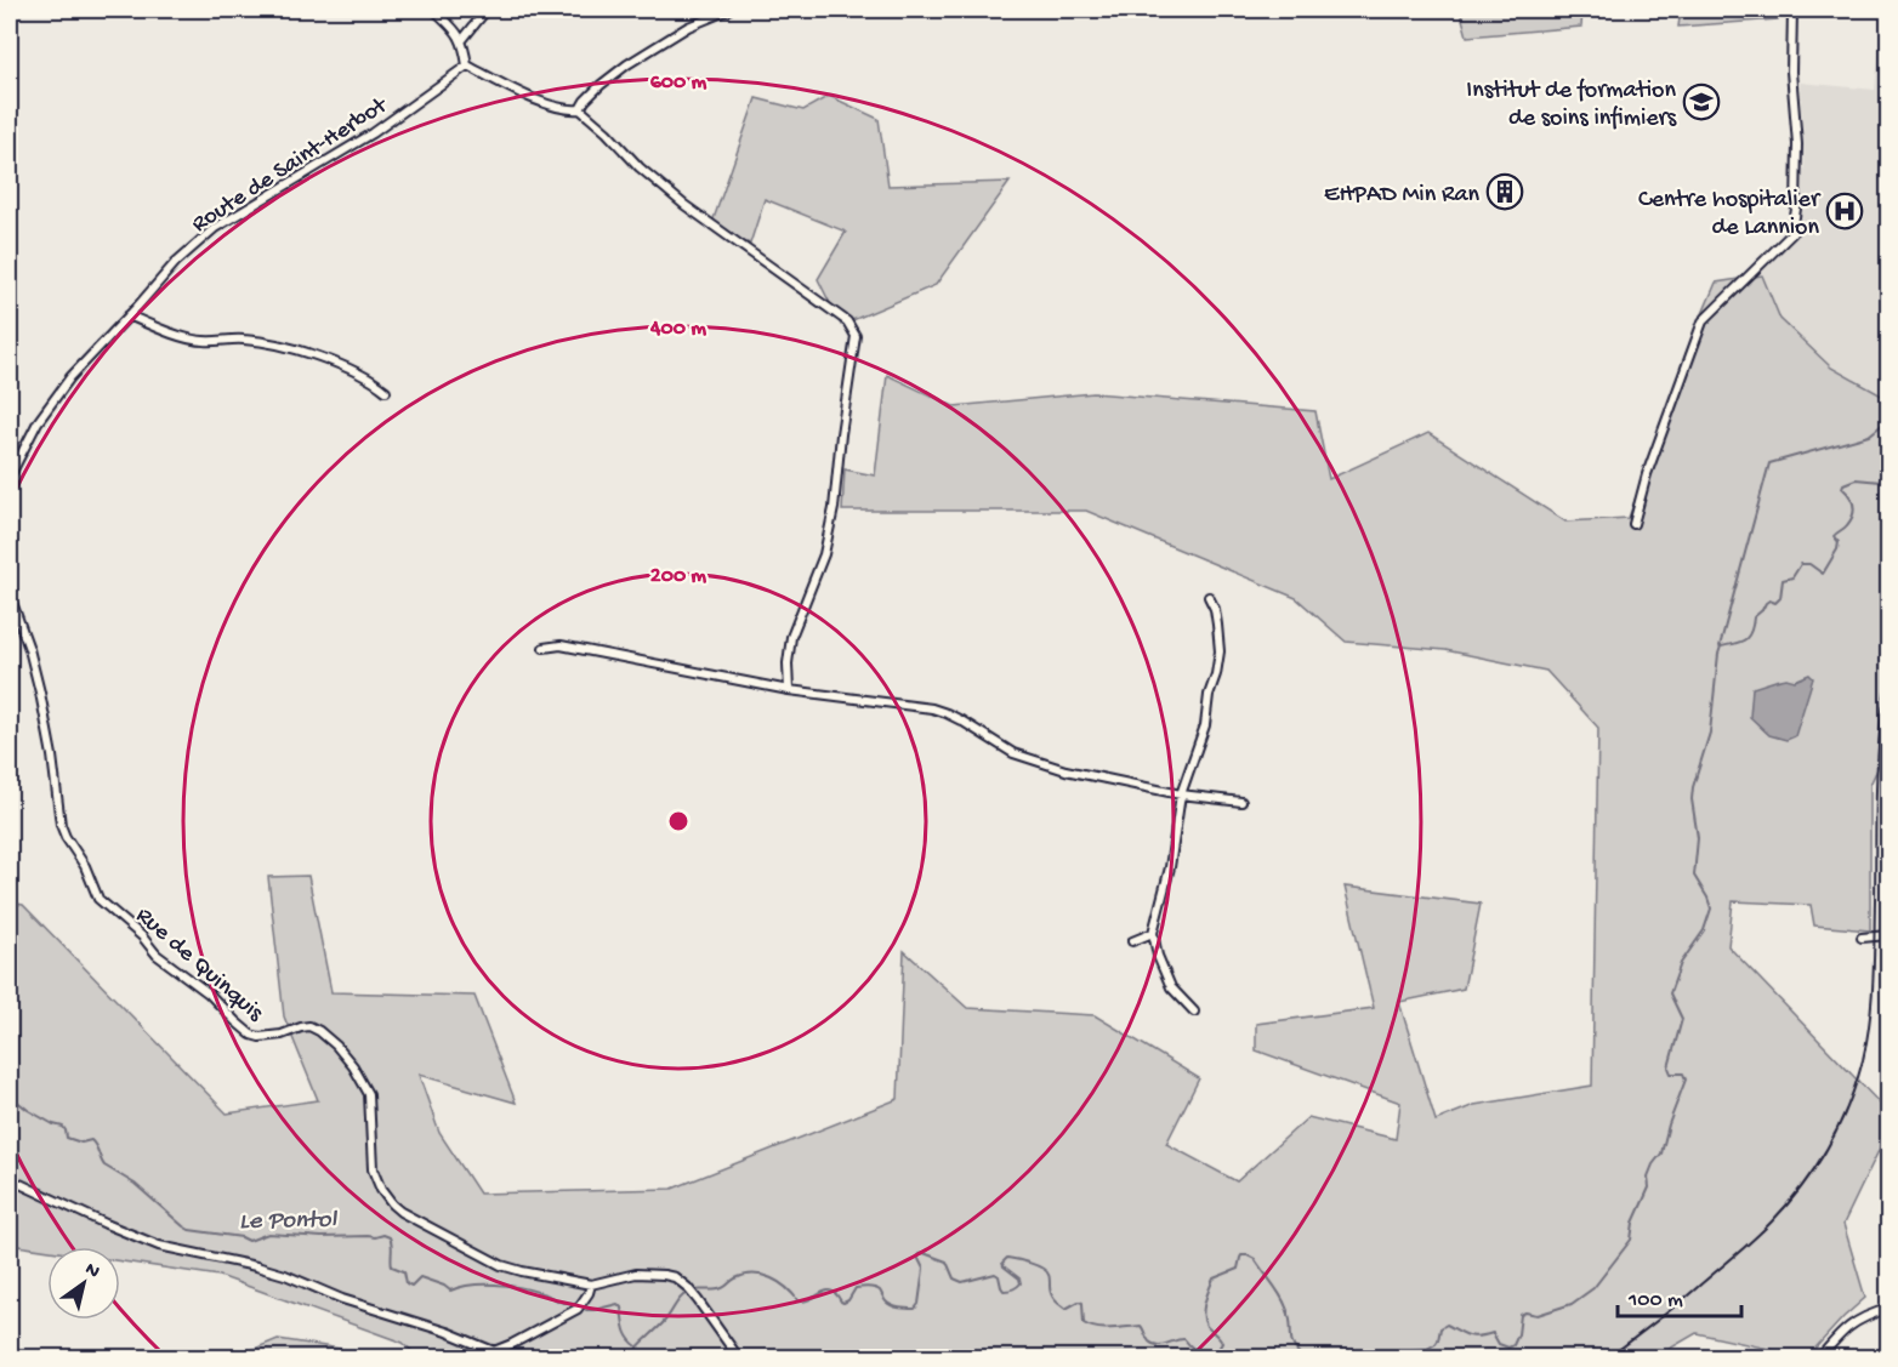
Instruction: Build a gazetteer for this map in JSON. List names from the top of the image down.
{
  "streets": {
    "street": ["Route de Saint-Herbot", "Rue de Quinquis"]
  },
  "water": ["Le Pontol"],
  "places": {
    "school or university": ["Institut de formation de soins infimiers"],
    "building": ["EHPAD Min Ran"],
    "hospital": ["Centre hospitalier de Lannion"]
  },
  "scale_bar": "100 m",
  "north": "top right",
  "rings": ["600 m", "400 m", "200 m"]
}
